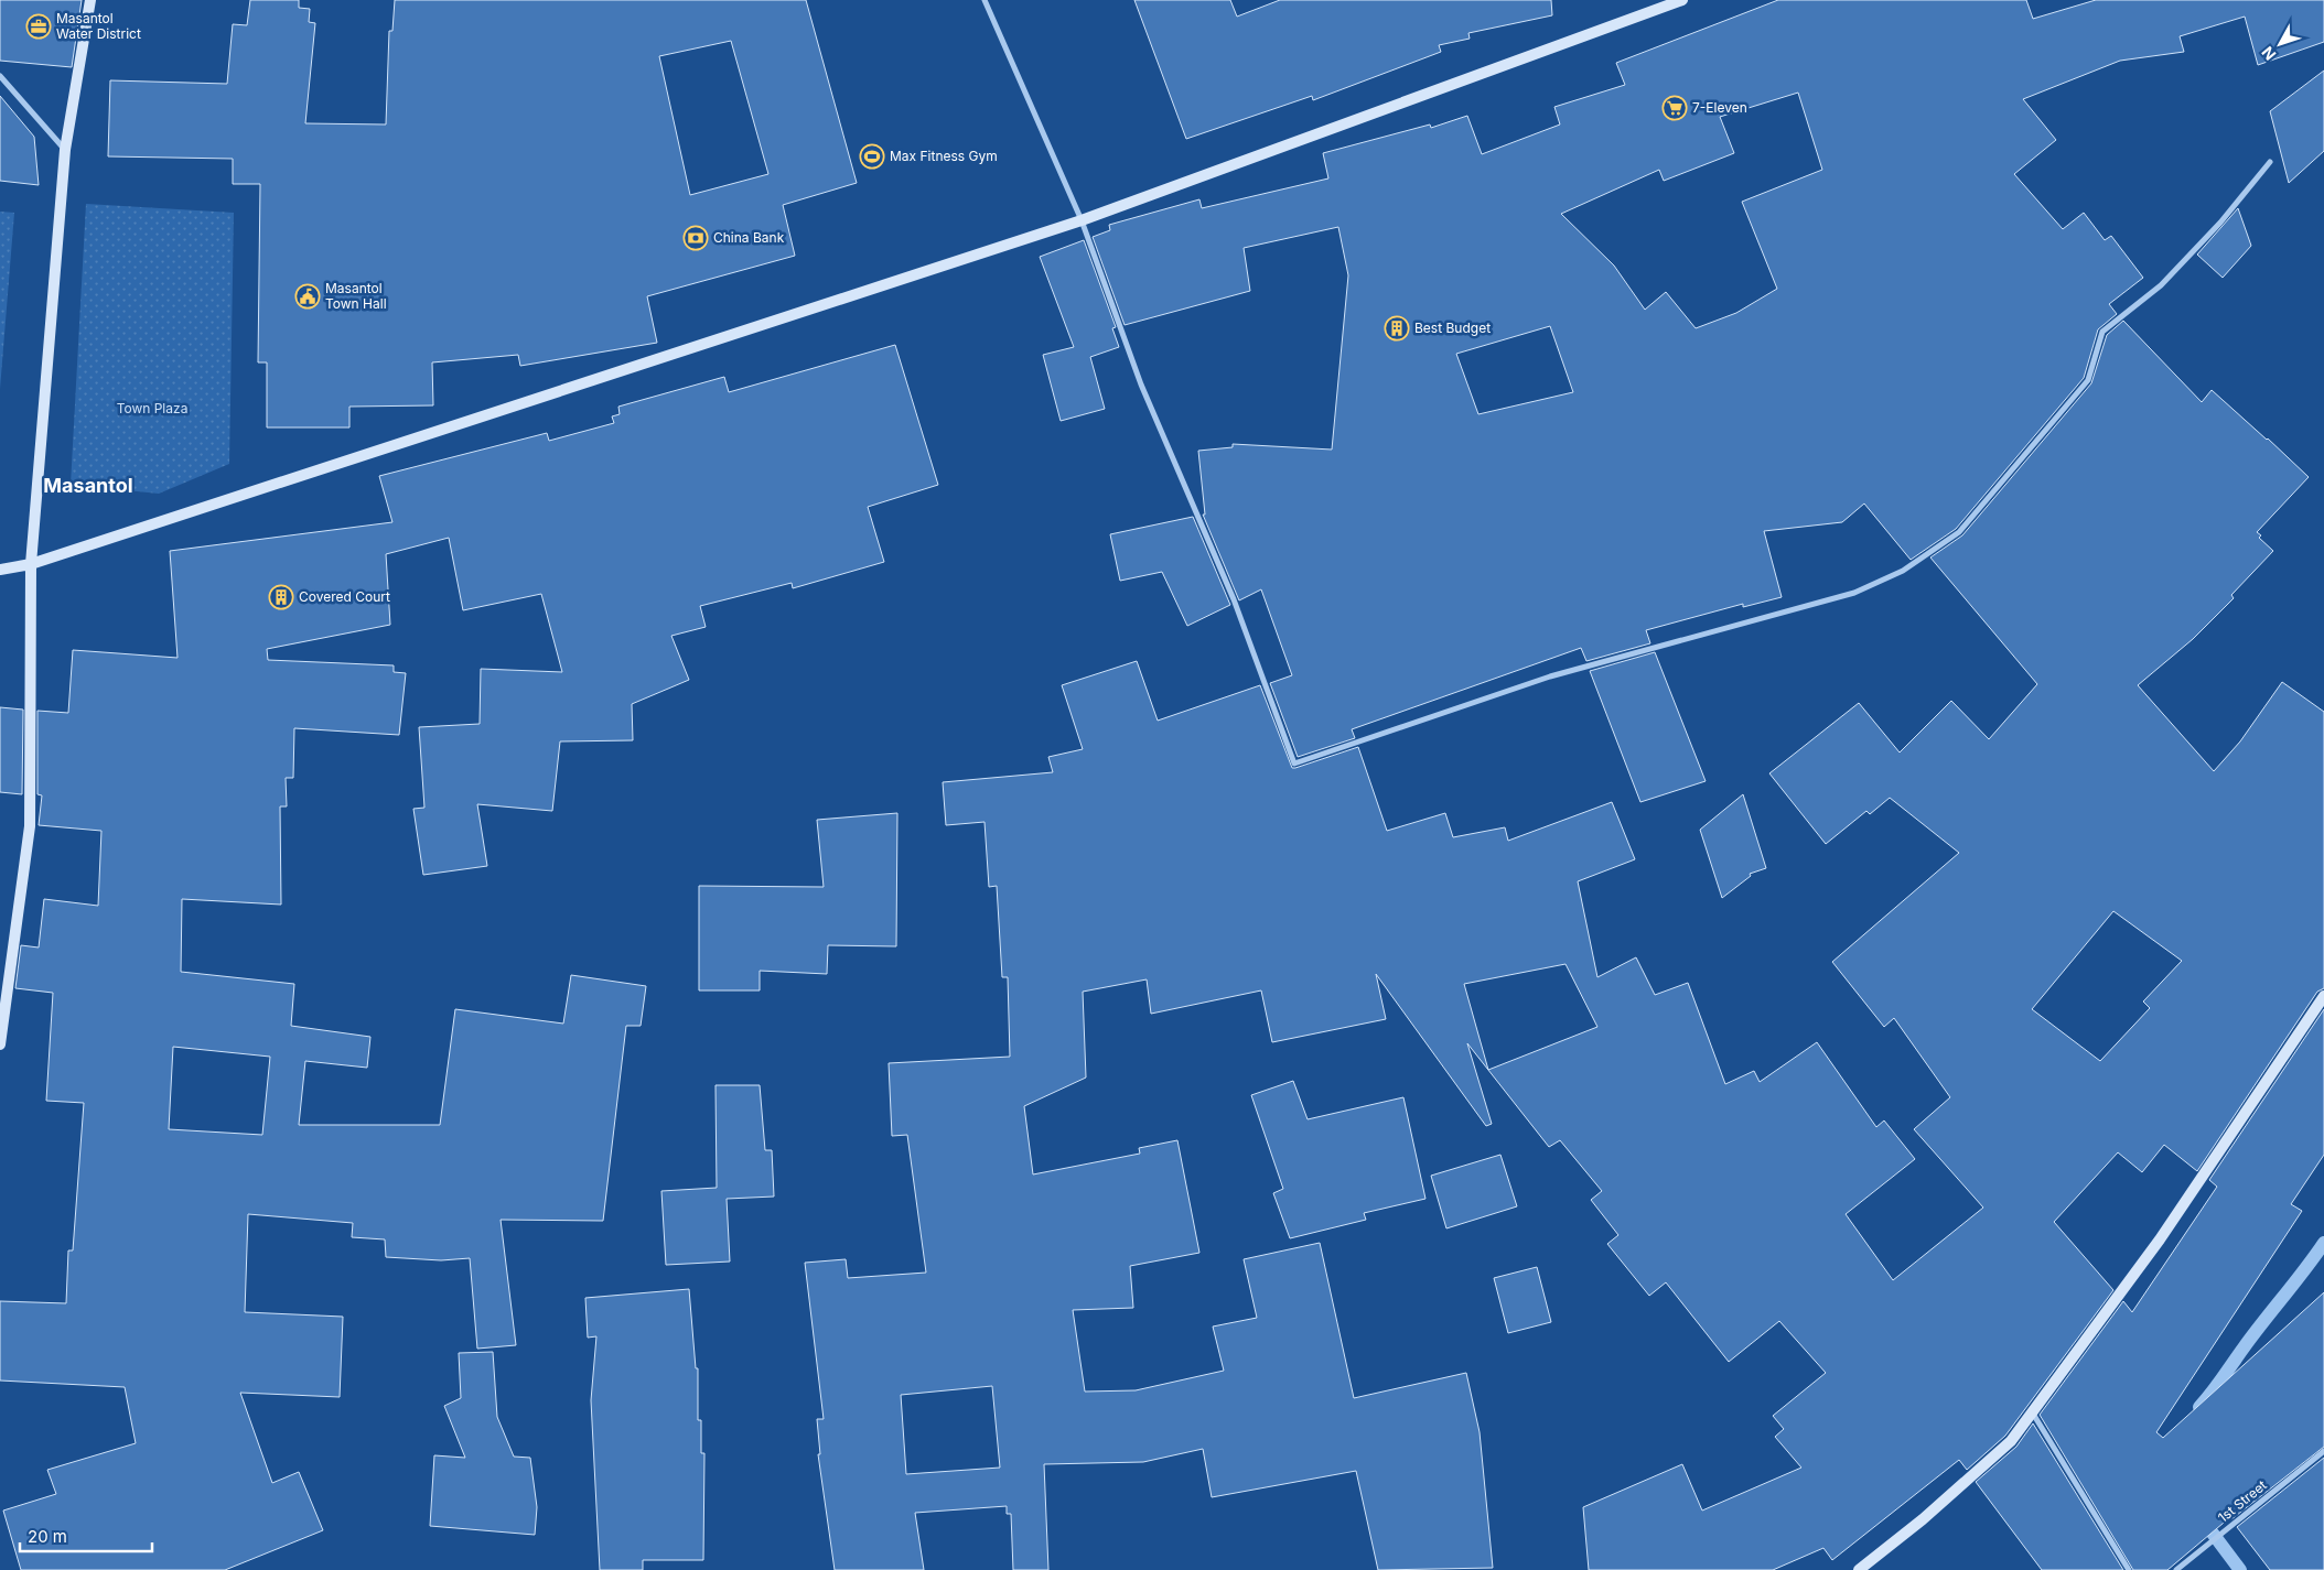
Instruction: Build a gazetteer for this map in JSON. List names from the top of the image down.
{
  "streets": {
    "street": ["1st Street"]
  },
  "districts": ["Masantol"],
  "parks": ["Town Plaza"],
  "places": {
    "office": ["Masantol Water District"],
    "supermarket": ["7-Eleven"],
    "sports": ["Max Fitness Gym"],
    "bank": ["China Bank"],
    "public building": ["Masantol Town Hall"],
    "building": ["Best Budget", "Covered Court"]
  },
  "scale_bar": "20 m",
  "north": "bottom left"
}
